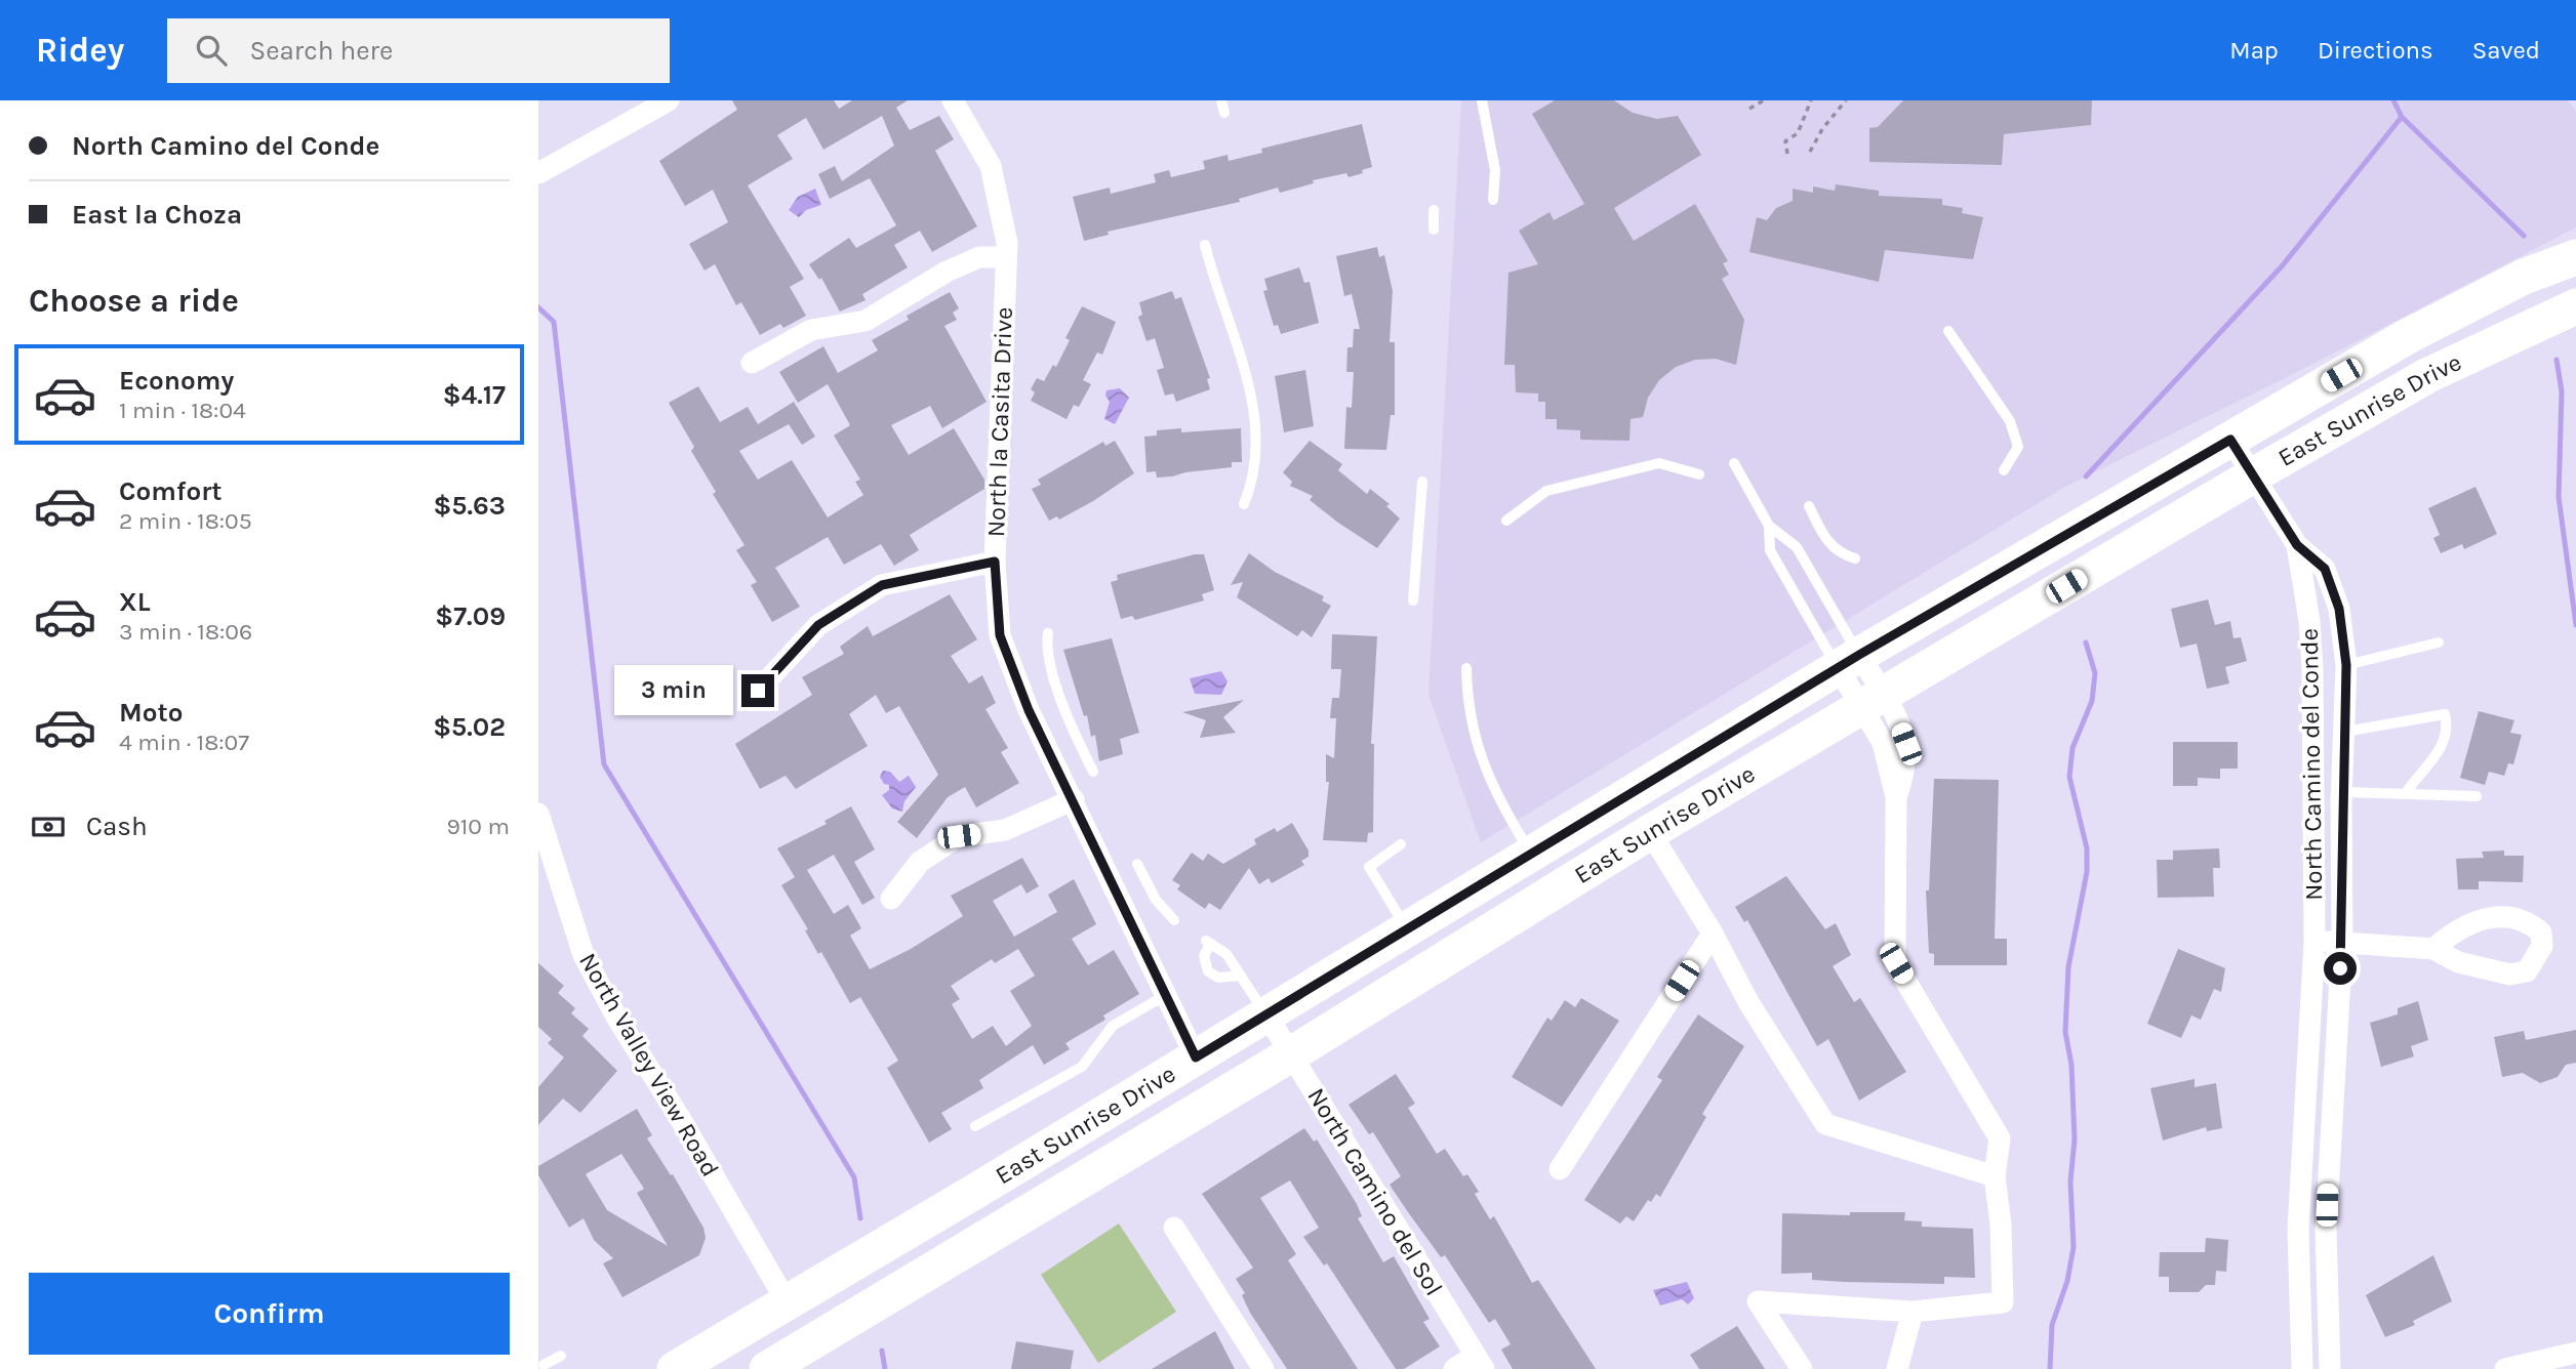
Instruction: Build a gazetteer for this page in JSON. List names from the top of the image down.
{
  "streets": {
    "main road": ["East Sunrise Drive"],
    "street": [
      "North la Casita Drive",
      "North Camino del Conde",
      "North Valley View Road",
      "North Camino del Sol"
    ]
  },
  "crossings": [
    ["East Sunrise Drive", "North la Casita Drive"],
    ["East Sunrise Drive", "North Camino del Conde"],
    ["East Sunrise Drive", "North Valley View Road"],
    ["East Sunrise Drive", "North Camino del Sol"]
  ],
  "page": {
    "header": "Ridey",
    "search": "Search here",
    "nav": ["Map", "Directions", "Saved"],
    "banner": ["North Camino del Conde", "East la Choza"],
    "heading": "Choose a ride",
    "list": [
      {
        "name": "Economy",
        "note": "1 min · 18:04",
        "value": "$4.17"
      },
      {
        "name": "Comfort",
        "note": "2 min · 18:05",
        "value": "$5.63"
      },
      {
        "name": "XL",
        "note": "3 min · 18:06",
        "value": "$7.09"
      },
      {
        "name": "Moto",
        "note": "4 min · 18:07",
        "value": "$5.02"
      }
    ],
    "bubble": "3 min",
    "pay": ["Cash", "910 m"],
    "buttons": "Confirm"
  }
}
